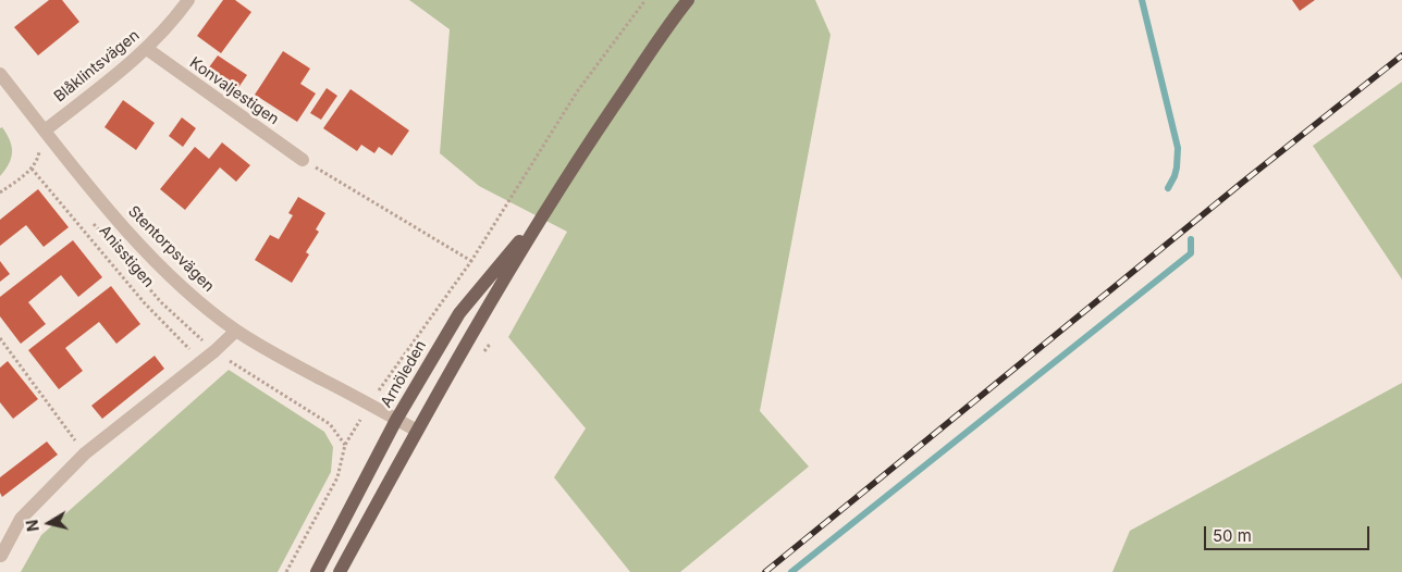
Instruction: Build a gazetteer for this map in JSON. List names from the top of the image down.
{
  "streets": {
    "main road": ["Arnöleden"],
    "street": ["Blåklintsvägen", "Konvaljestigen", "Stentorpsvägen"],
    "path": ["Anisstigen"]
  },
  "crossings": [
    ["Blåklintsvägen", "Konvaljestigen"],
    ["Blåklintsvägen", "Stentorpsvägen"],
    ["Stentorpsvägen", "Arnöleden"]
  ],
  "scale_bar": "50 m",
  "north": "left"
}
